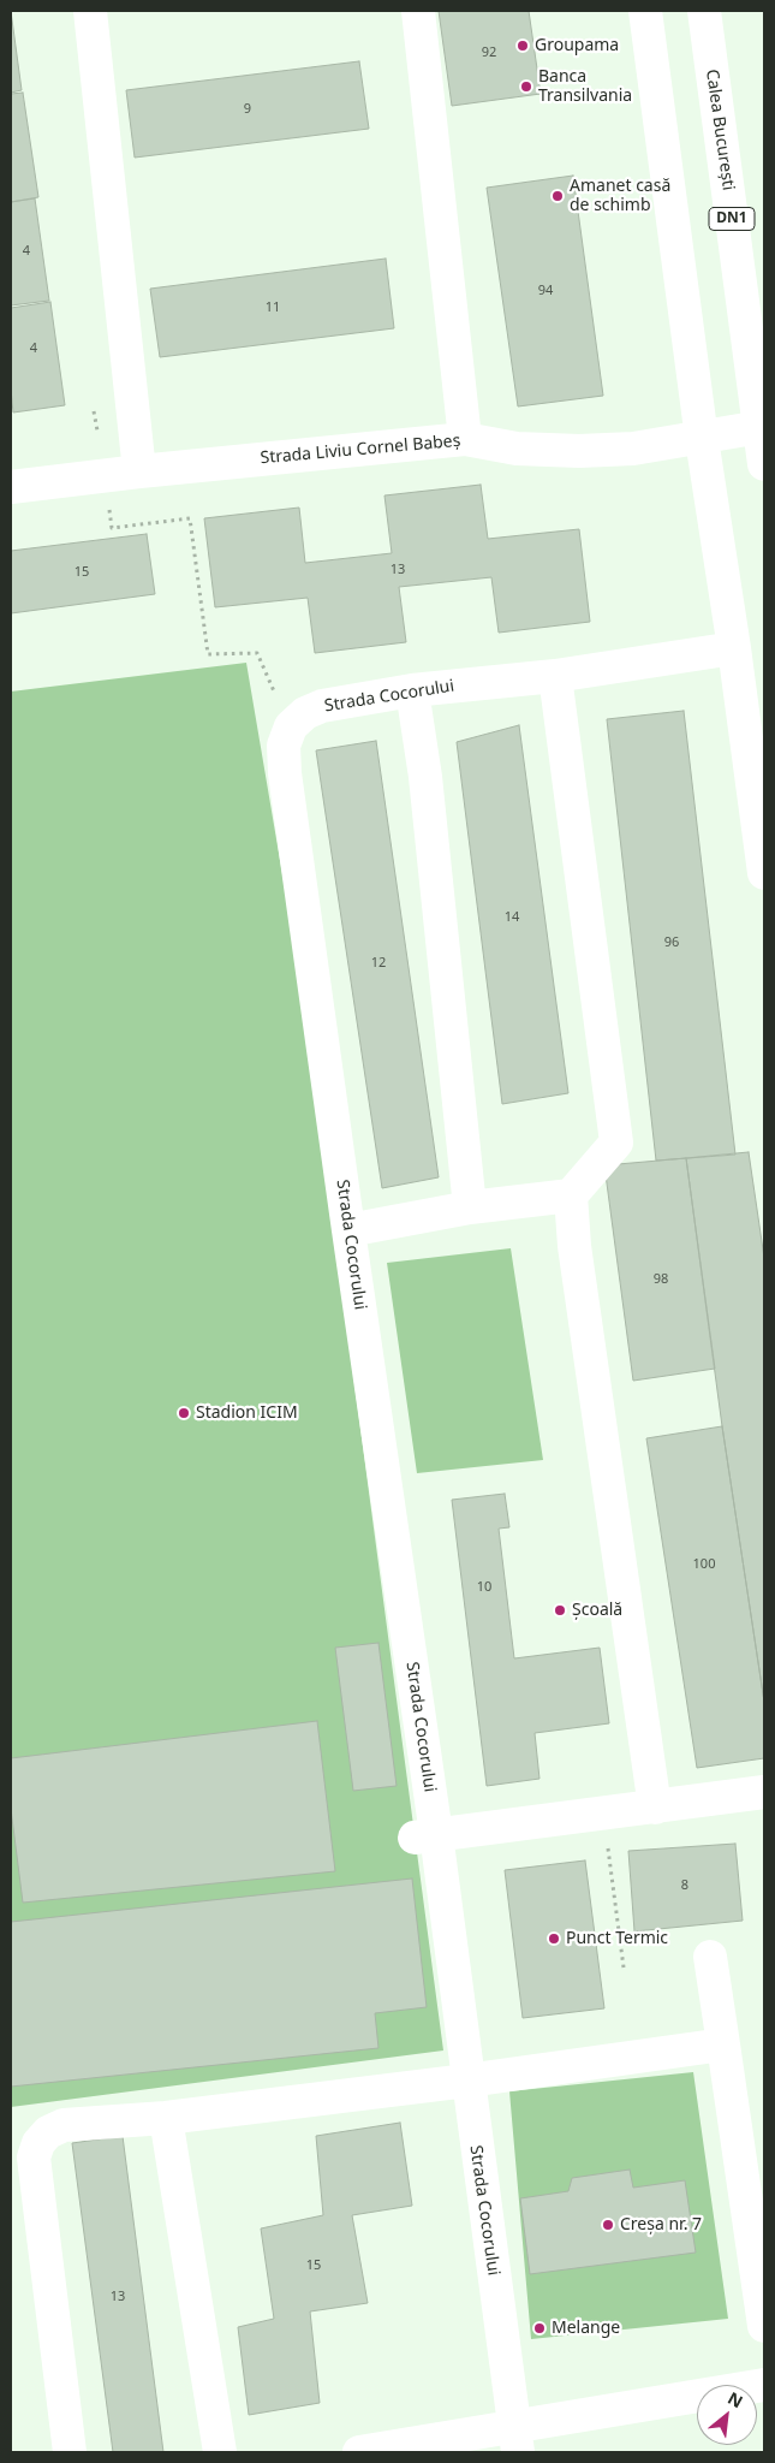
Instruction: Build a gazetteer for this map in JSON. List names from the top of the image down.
{
  "streets": {
    "street": [
      "Calea București",
      "DN1",
      "Strada Liviu Cornel Babeș",
      "Strada Cocorului"
    ]
  },
  "crossings": [
    ["Calea București", "Strada Liviu Cornel Babeș"]
  ],
  "places": [
    "Groupama",
    "Banca Transilvania",
    "Amanet casă de schimb",
    "Stadion ICIM",
    "Școală",
    "Punct Termic",
    "Creșa nr. 7",
    "Melange"
  ],
  "house_numbers": [
    "92",
    "9",
    "4",
    "94",
    "11",
    "4",
    "13",
    "15",
    "14",
    "96",
    "12",
    "98",
    "100",
    "10",
    "8",
    "15",
    "13"
  ],
  "north": "top right"
}
